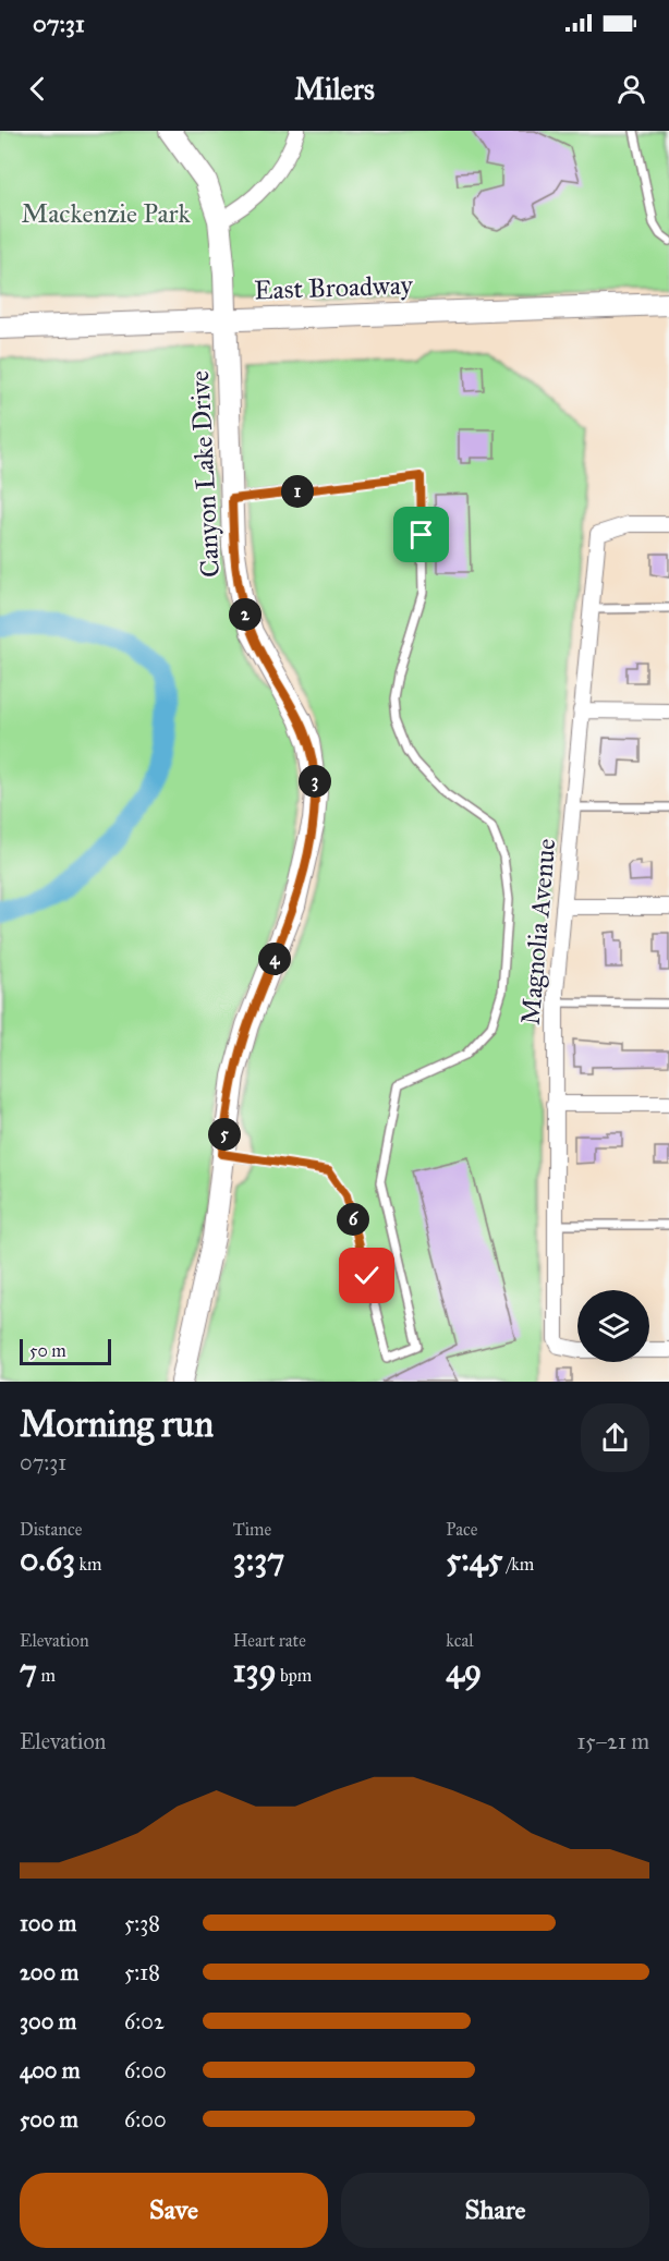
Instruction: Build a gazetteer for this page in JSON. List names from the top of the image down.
{
  "streets": {
    "street": ["East Broadway", "Canyon Lake Drive", "Magnolia Avenue"]
  },
  "crossings": [
    ["East Broadway", "Canyon Lake Drive"]
  ],
  "parks": ["Mackenzie Park"],
  "scale_bar": "50 m",
  "page": {
    "status": "07:31",
    "header": "Milers",
    "pins": [
      "1",
      "2",
      "3",
      "4",
      "5",
      "6"
    ],
    "scale": "50 m",
    "heading": ["Morning run", "07:31"],
    "stats": [
      ["Distance", "0.63 km"],
      ["Time", "3:37"],
      ["Pace", "5:45 /km"],
      ["Elevation", "7 m"],
      ["Heart rate", "139 bpm"],
      ["kcal", "49"]
    ],
    "chart": ["Elevation", "15–21 m"],
    "list": [
      {
        "name": "100 m",
        "note": "5:38"
      },
      {
        "name": "200 m",
        "note": "5:18"
      },
      {
        "name": "300 m",
        "note": "6:02"
      },
      {
        "name": "400 m",
        "note": "6:00"
      },
      {
        "name": "500 m",
        "note": "6:00"
      }
    ],
    "buttons": ["Save", "Share"]
  }
}
